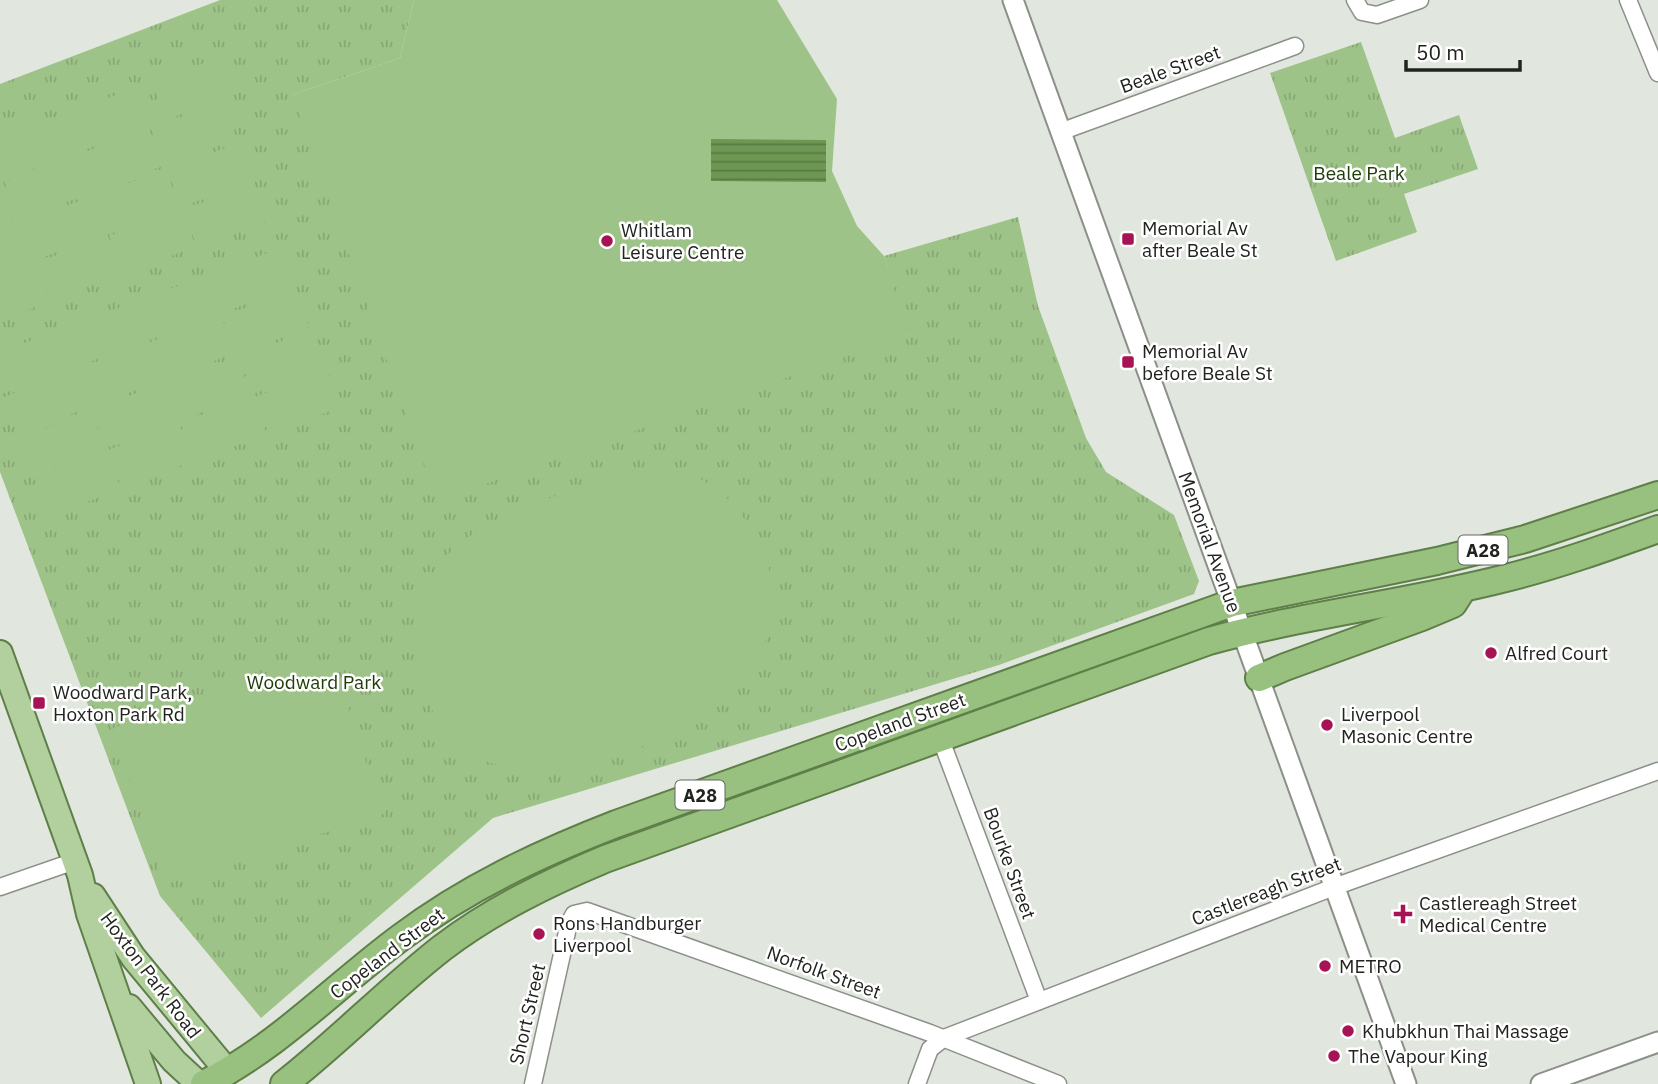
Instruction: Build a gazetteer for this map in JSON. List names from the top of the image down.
{
  "streets": {
    "highway": ["A28", "Copeland Street"],
    "main road": ["Hoxton Park Road"],
    "street": [
      "Beale Street",
      "Memorial Avenue",
      "Bourke Street",
      "Castlereagh Street",
      "Norfolk Street",
      "Short Street"
    ]
  },
  "crossings": [
    ["Beale Street", "Memorial Avenue"],
    ["Memorial Avenue", "Copeland Street"],
    ["Memorial Avenue", "Castlereagh Street"],
    ["Copeland Street", "Bourke Street"],
    ["Copeland Street", "Hoxton Park Road"],
    ["Bourke Street", "Castlereagh Street"],
    ["Castlereagh Street", "Norfolk Street"],
    ["Norfolk Street", "Short Street"]
  ],
  "parks": ["Beale Park", "Woodward Park"],
  "places": {
    "transit": ["Memorial Av after Beale St", "Memorial Av before Beale St", "Woodward Park, Hoxton Park Rd"],
    "other": [
      "Whitlam Leisure Centre",
      "Alfred Court",
      "Liverpool Masonic Centre",
      "Rons Handburger Liverpool",
      "METRO",
      "Khubkhun Thai Massage",
      "The Vapour King"
    ],
    "health": ["Castlereagh Street Medical Centre"]
  },
  "scale_bar": "50 m"
}
